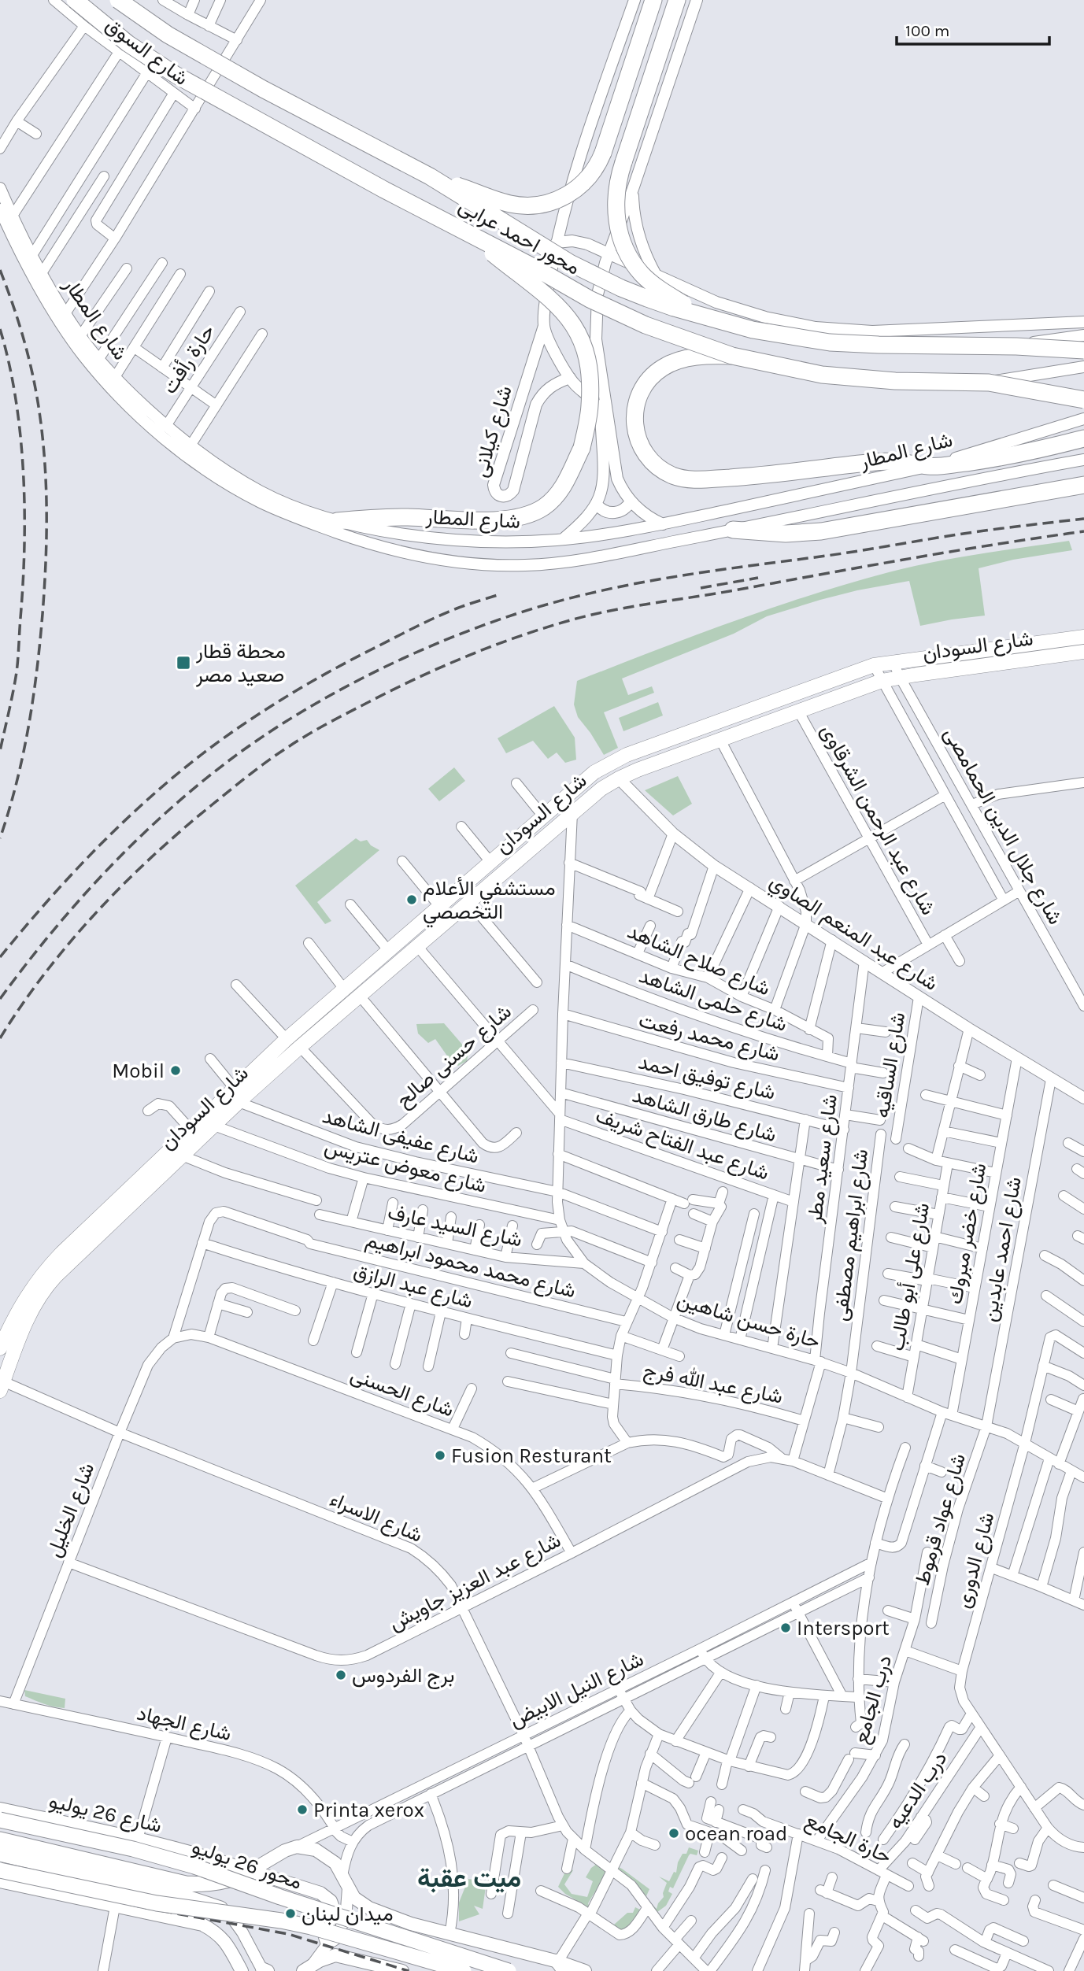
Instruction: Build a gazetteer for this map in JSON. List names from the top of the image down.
{
  "streets": {
    "highway": ["محور احمد عرابى", "محور 26 يوليو"],
    "main road": ["شارع السودان", "شارع 26 يوليو"],
    "street": [
      "شارع السوق",
      "شارع المطار",
      "حارة رأفت",
      "شارع كيلانى",
      "شارع عبد الرحمن الشرقاوى",
      "شارع جلال الدين الحمامصى",
      "شارع عبد المنعم الصاوي",
      "شارع صلاح الشاهد",
      "شارع حلمى الشاهد",
      "شارع محمد رفعت",
      "شارع حسنى صالح",
      "شارع الساقيه",
      "شارع توفيق احمد",
      "شارع طارق الشاهد",
      "شارع عفيفى الشاهد",
      "شارع عبد الفتاح شريف",
      "شارع سعيد مطر",
      "شارع معوض عتريس",
      "شارع السيد عارف",
      "شارع خضر مبروك",
      "شارع ابراهيم مصطفى",
      "شارع احمد عابدين",
      "شارع محمد محمود ابراهيم",
      "شارع على أبو طالب",
      "شارع عبد الرازق",
      "حارة حسن شاهين",
      "شارع عبد الله فرج",
      "شارع الحسنى",
      "شارع الخليل",
      "شارع الاسراء",
      "شارع عواد قرموط",
      "شارع الدورى",
      "شارع عبد العزيز جاويش",
      "شارع النيل الابيض",
      "درب الجامع",
      "شارع الجهاد",
      "درب الدعيه",
      "حارة الجامع"
    ]
  },
  "crossings": [
    ["شارع المطار", "حارة رأفت"],
    ["شارع السودان", "شارع عبد الرحمن الشرقاوى"],
    ["شارع السودان", "شارع جلال الدين الحمامصى"],
    ["شارع السودان", "شارع عبد المنعم الصاوي"],
    ["شارع السودان", "شارع حسنى صالح"],
    ["شارع السودان", "شارع عفيفى الشاهد"],
    ["شارع السودان", "شارع معوض عتريس"],
    ["شارع السودان", "حارة حسن شاهين"],
    ["شارع السودان", "شارع الاسراء"],
    ["شارع عبد المنعم الصاوي", "شارع الساقيه"],
    ["شارع عبد المنعم الصاوي", "شارع سعيد مطر"],
    ["شارع عبد المنعم الصاوي", "شارع خضر مبروك"],
    ["شارع عبد المنعم الصاوي", "شارع احمد عابدين"],
    ["شارع صلاح الشاهد", "شارع حلمى الشاهد"],
    ["شارع صلاح الشاهد", "حارة حسن شاهين"],
    ["شارع حلمى الشاهد", "شارع سعيد مطر"],
    ["شارع حلمى الشاهد", "حارة حسن شاهين"],
    ["شارع محمد رفعت", "شارع سعيد مطر"],
    ["شارع محمد رفعت", "حارة حسن شاهين"],
    ["شارع توفيق احمد", "شارع سعيد مطر"],
    ["شارع توفيق احمد", "حارة حسن شاهين"],
    ["شارع طارق الشاهد", "شارع سعيد مطر"],
    ["شارع طارق الشاهد", "حارة حسن شاهين"],
    ["شارع عفيفى الشاهد", "حارة حسن شاهين"],
    ["شارع عبد الفتاح شريف", "حارة حسن شاهين"],
    ["شارع سعيد مطر", "حارة حسن شاهين"],
    ["شارع سعيد مطر", "شارع عبد الله فرج"],
    ["شارع سعيد مطر", "شارع عبد العزيز جاويش"],
    ["شارع معوض عتريس", "حارة حسن شاهين"],
    ["شارع السيد عارف", "حارة حسن شاهين"],
    ["شارع خضر مبروك", "حارة حسن شاهين"],
    ["شارع ابراهيم مصطفى", "حارة حسن شاهين"],
    ["شارع ابراهيم مصطفى", "شارع عبد العزيز جاويش"],
    ["شارع احمد عابدين", "حارة حسن شاهين"],
    ["شارع احمد عابدين", "شارع عواد قرموط"],
    ["شارع محمد محمود ابراهيم", "شارع عبد الرازق"],
    ["شارع على أبو طالب", "حارة حسن شاهين"],
    ["حارة حسن شاهين", "شارع عواد قرموط"],
    ["حارة حسن شاهين", "شارع الدورى"],
    ["شارع الحسنى", "شارع الخليل"],
    ["شارع الحسنى", "شارع عبد العزيز جاويش"],
    ["شارع الخليل", "شارع الاسراء"],
    ["شارع الخليل", "شارع عبد العزيز جاويش"],
    ["شارع الخليل", "شارع الجهاد"],
    ["شارع الاسراء", "شارع عبد العزيز جاويش"],
    ["شارع الاسراء", "شارع النيل الابيض"],
    ["شارع النيل الابيض", "شارع الجهاد"],
    ["درب الجامع", "حارة الجامع"],
    ["درب الدعيه", "حارة الجامع"]
  ],
  "districts": ["ميت عقبة"],
  "places": {
    "transit": ["محطة قطار صعيد مصر"],
    "other": [
      "مستشفي الأعلام التخصصي",
      "Mobil",
      "Fusion Resturant",
      "Intersport",
      "برج الفردوس",
      "Printa xerox",
      "ocean road",
      "ميدان لبنان"
    ]
  },
  "scale_bar": "100 m"
}
